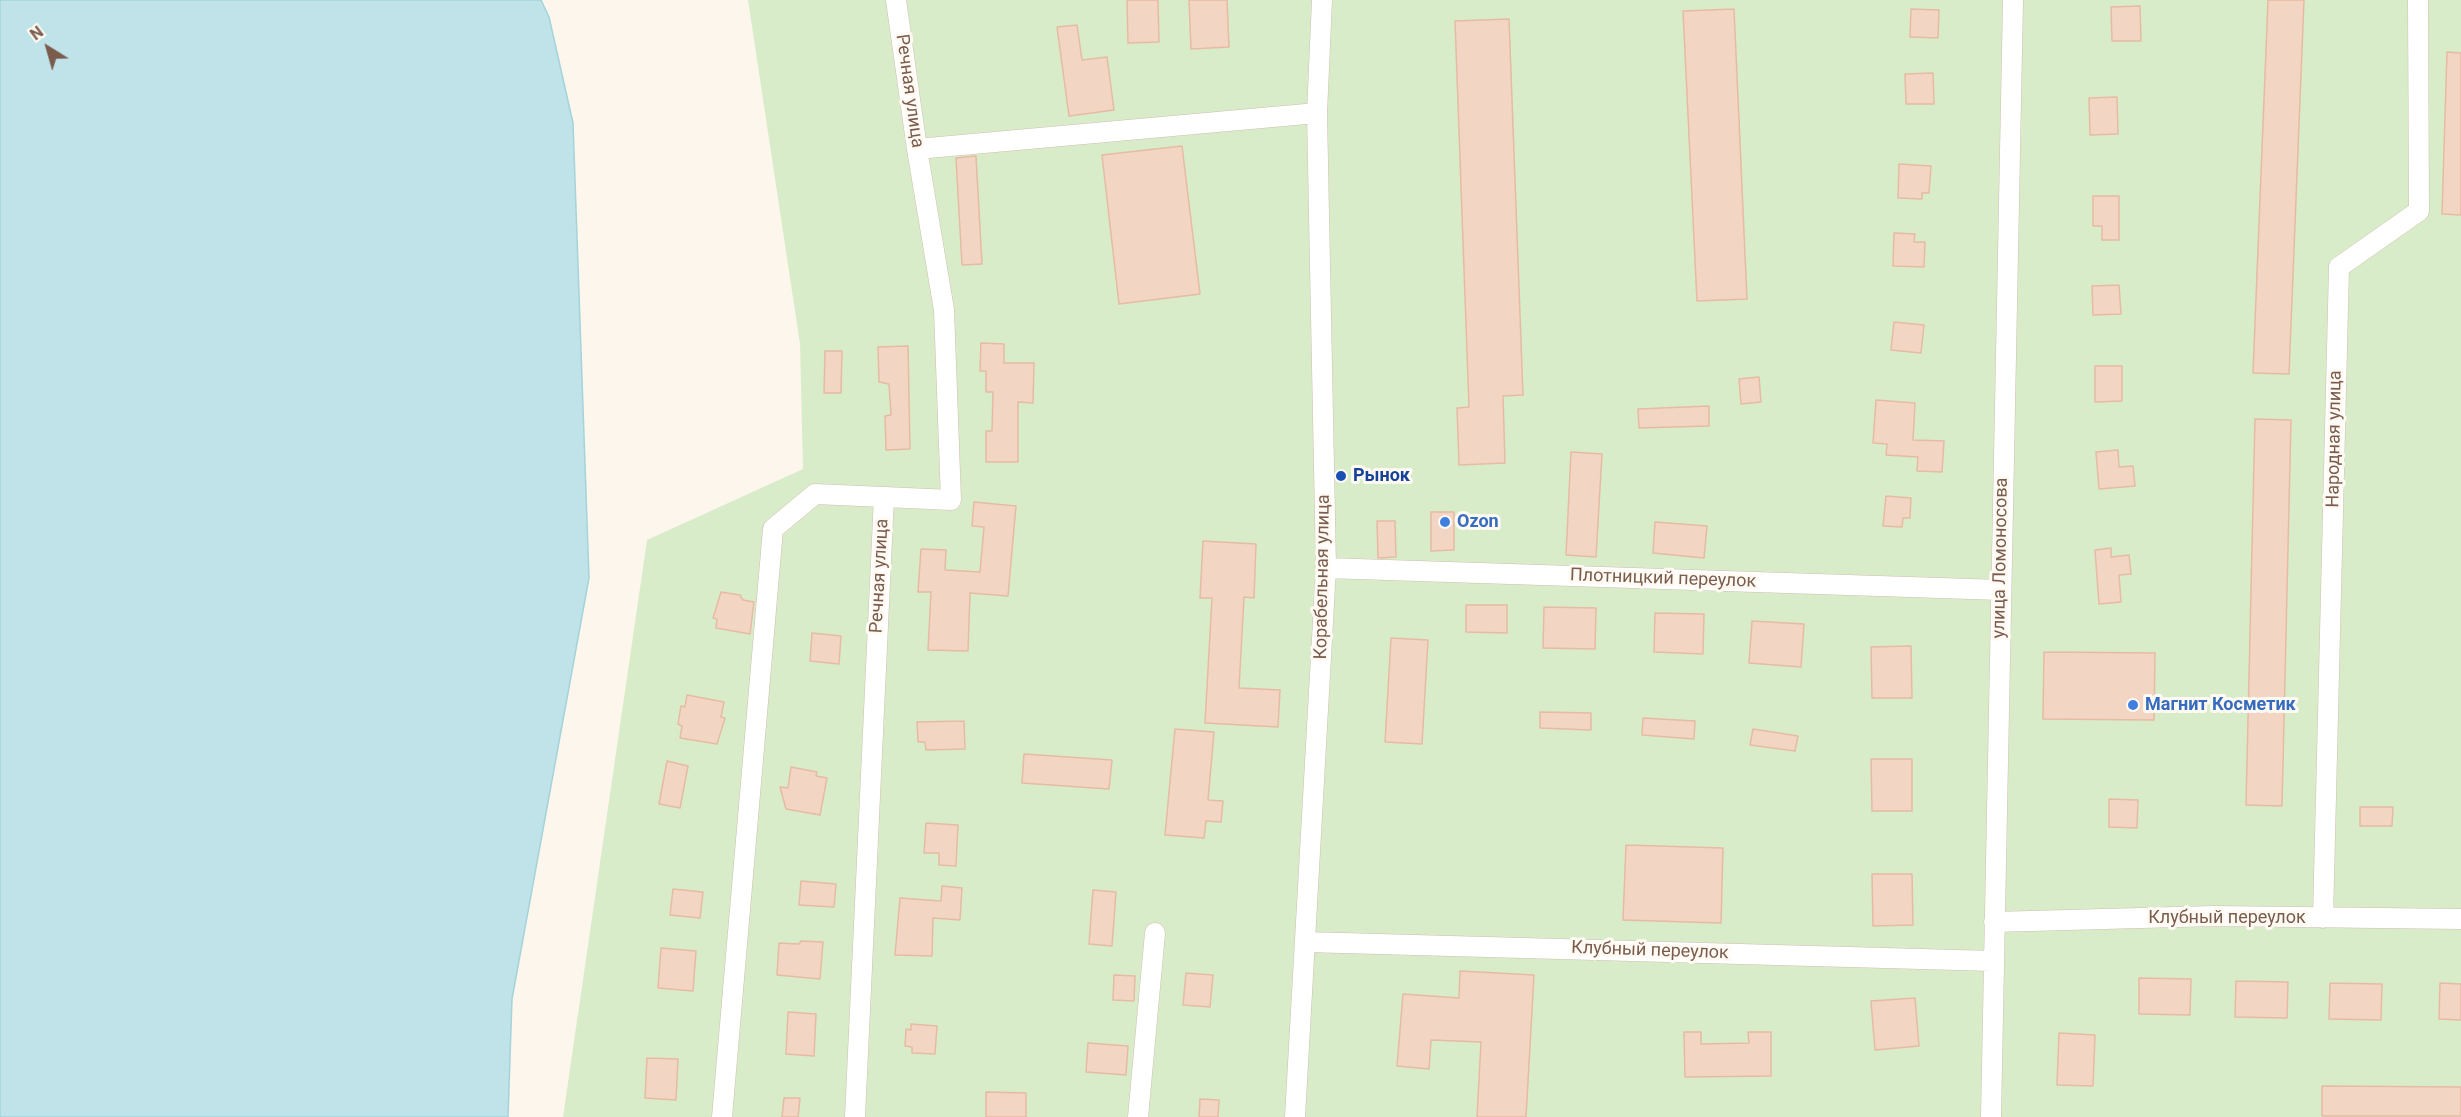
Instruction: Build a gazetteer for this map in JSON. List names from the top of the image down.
{
  "streets": {
    "street": [
      "Речная улица",
      "Народная улица",
      "улица Ломоносова",
      "Корабельная улица",
      "Плотницкий переулок",
      "Клубный переулок"
    ]
  },
  "crossings": [
    ["Народная улица", "Клубный переулок"],
    ["улица Ломоносова", "Плотницкий переулок"],
    ["улица Ломоносова", "Клубный переулок"],
    ["Корабельная улица", "Плотницкий переулок"],
    ["Корабельная улица", "Клубный переулок"]
  ],
  "places": ["Рынок", "Ozon", "Магнит Косметик"],
  "north": "top left"
}
